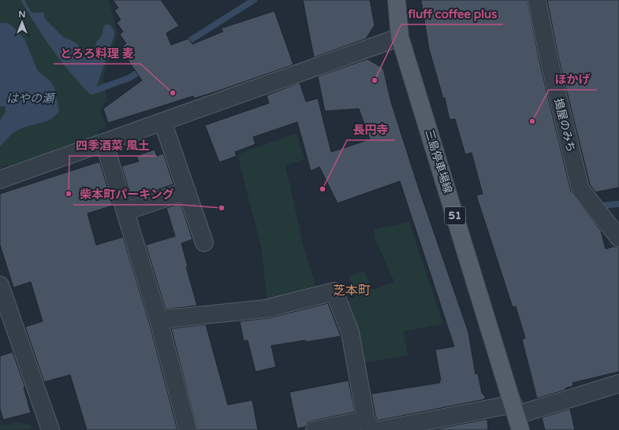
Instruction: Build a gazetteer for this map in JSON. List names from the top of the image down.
{
  "streets": {
    "main road": ["三島停車場線", "51"],
    "street": ["搗屋のみち"]
  },
  "districts": ["芝本町"],
  "water": ["はやの瀬"],
  "places": [
    "fluff coffee plus",
    "とろろ料理 麦",
    "ほかげ",
    "長円寺",
    "四季酒菜 風土",
    "柴本町パーキング"
  ],
  "north": "top"
}
